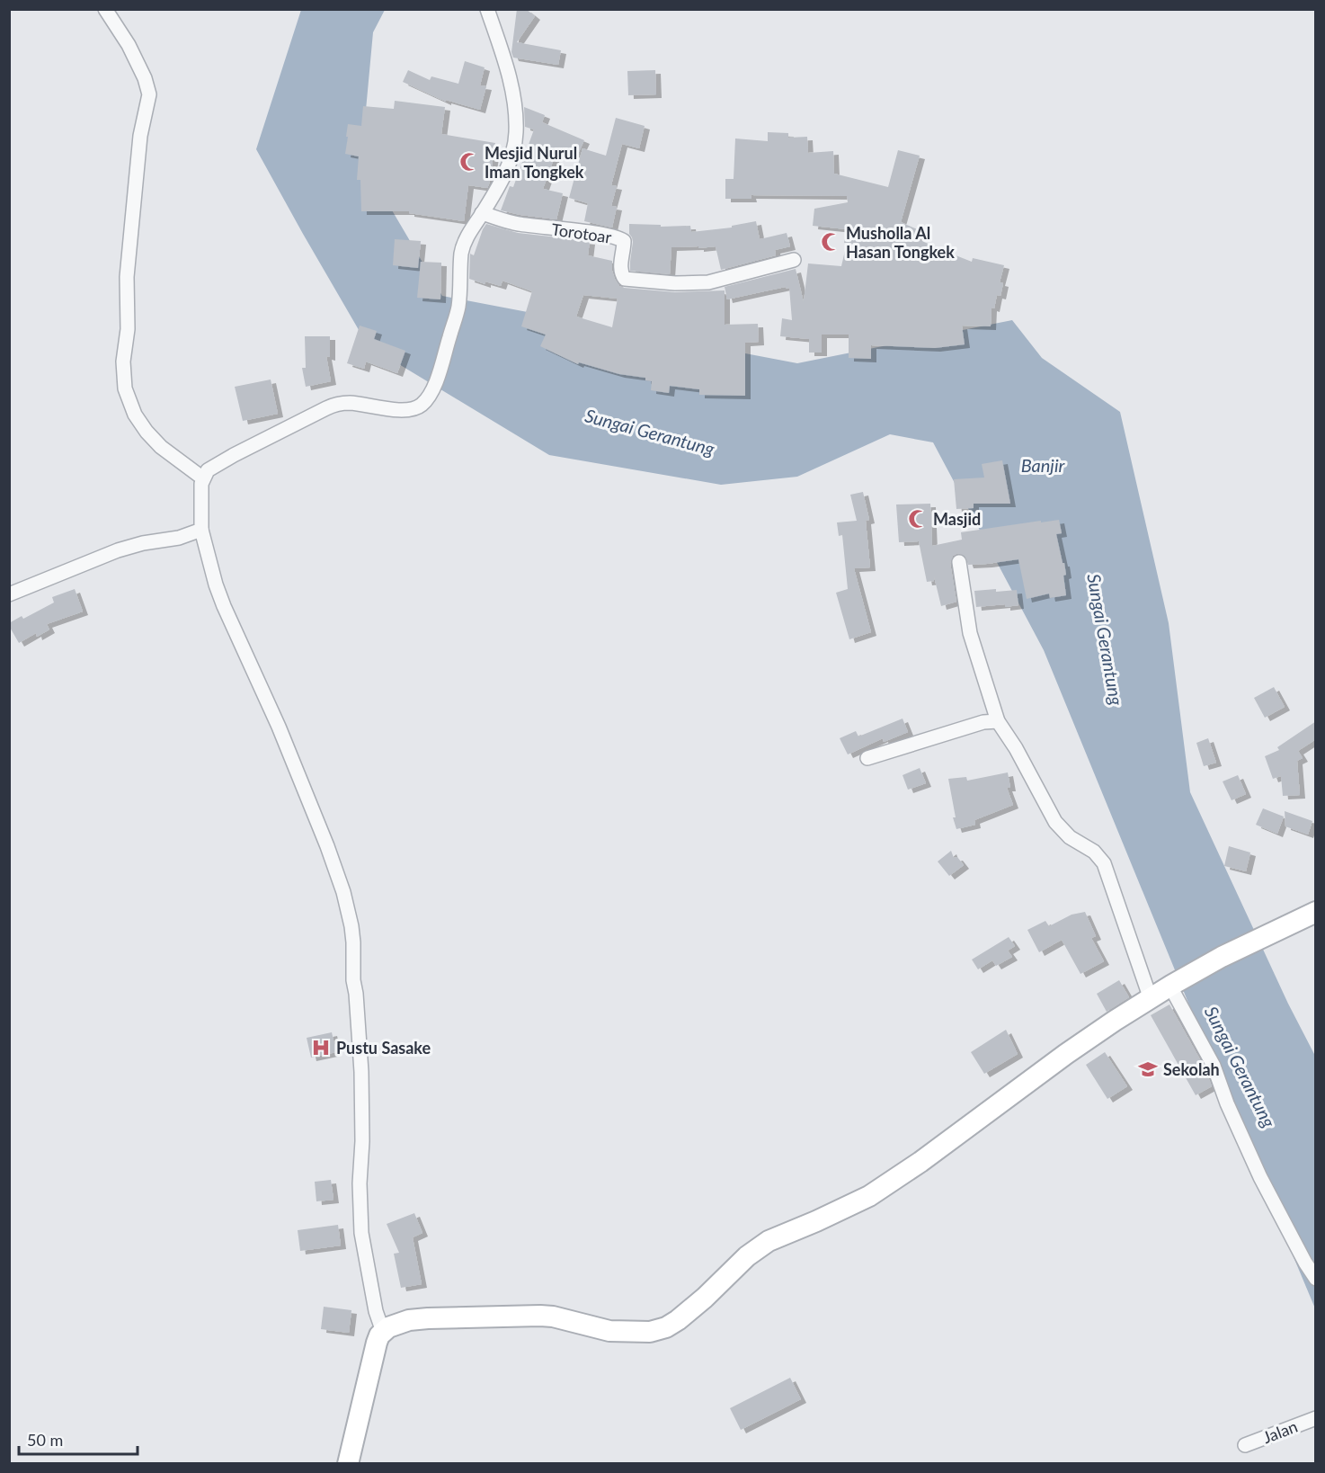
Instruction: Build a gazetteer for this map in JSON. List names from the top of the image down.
{
  "streets": {
    "street": ["Torotoar", "Jalan"]
  },
  "water": ["Sungai Gerantung", "Banjir"],
  "places": {
    "mosque": ["Mesjid Nurul Iman Tongkek", "Musholla Al Hasan Tongkek", "Masjid"],
    "hospital": ["Pustu Sasake"],
    "school or university": ["Sekolah"]
  },
  "scale_bar": "50 m"
}
